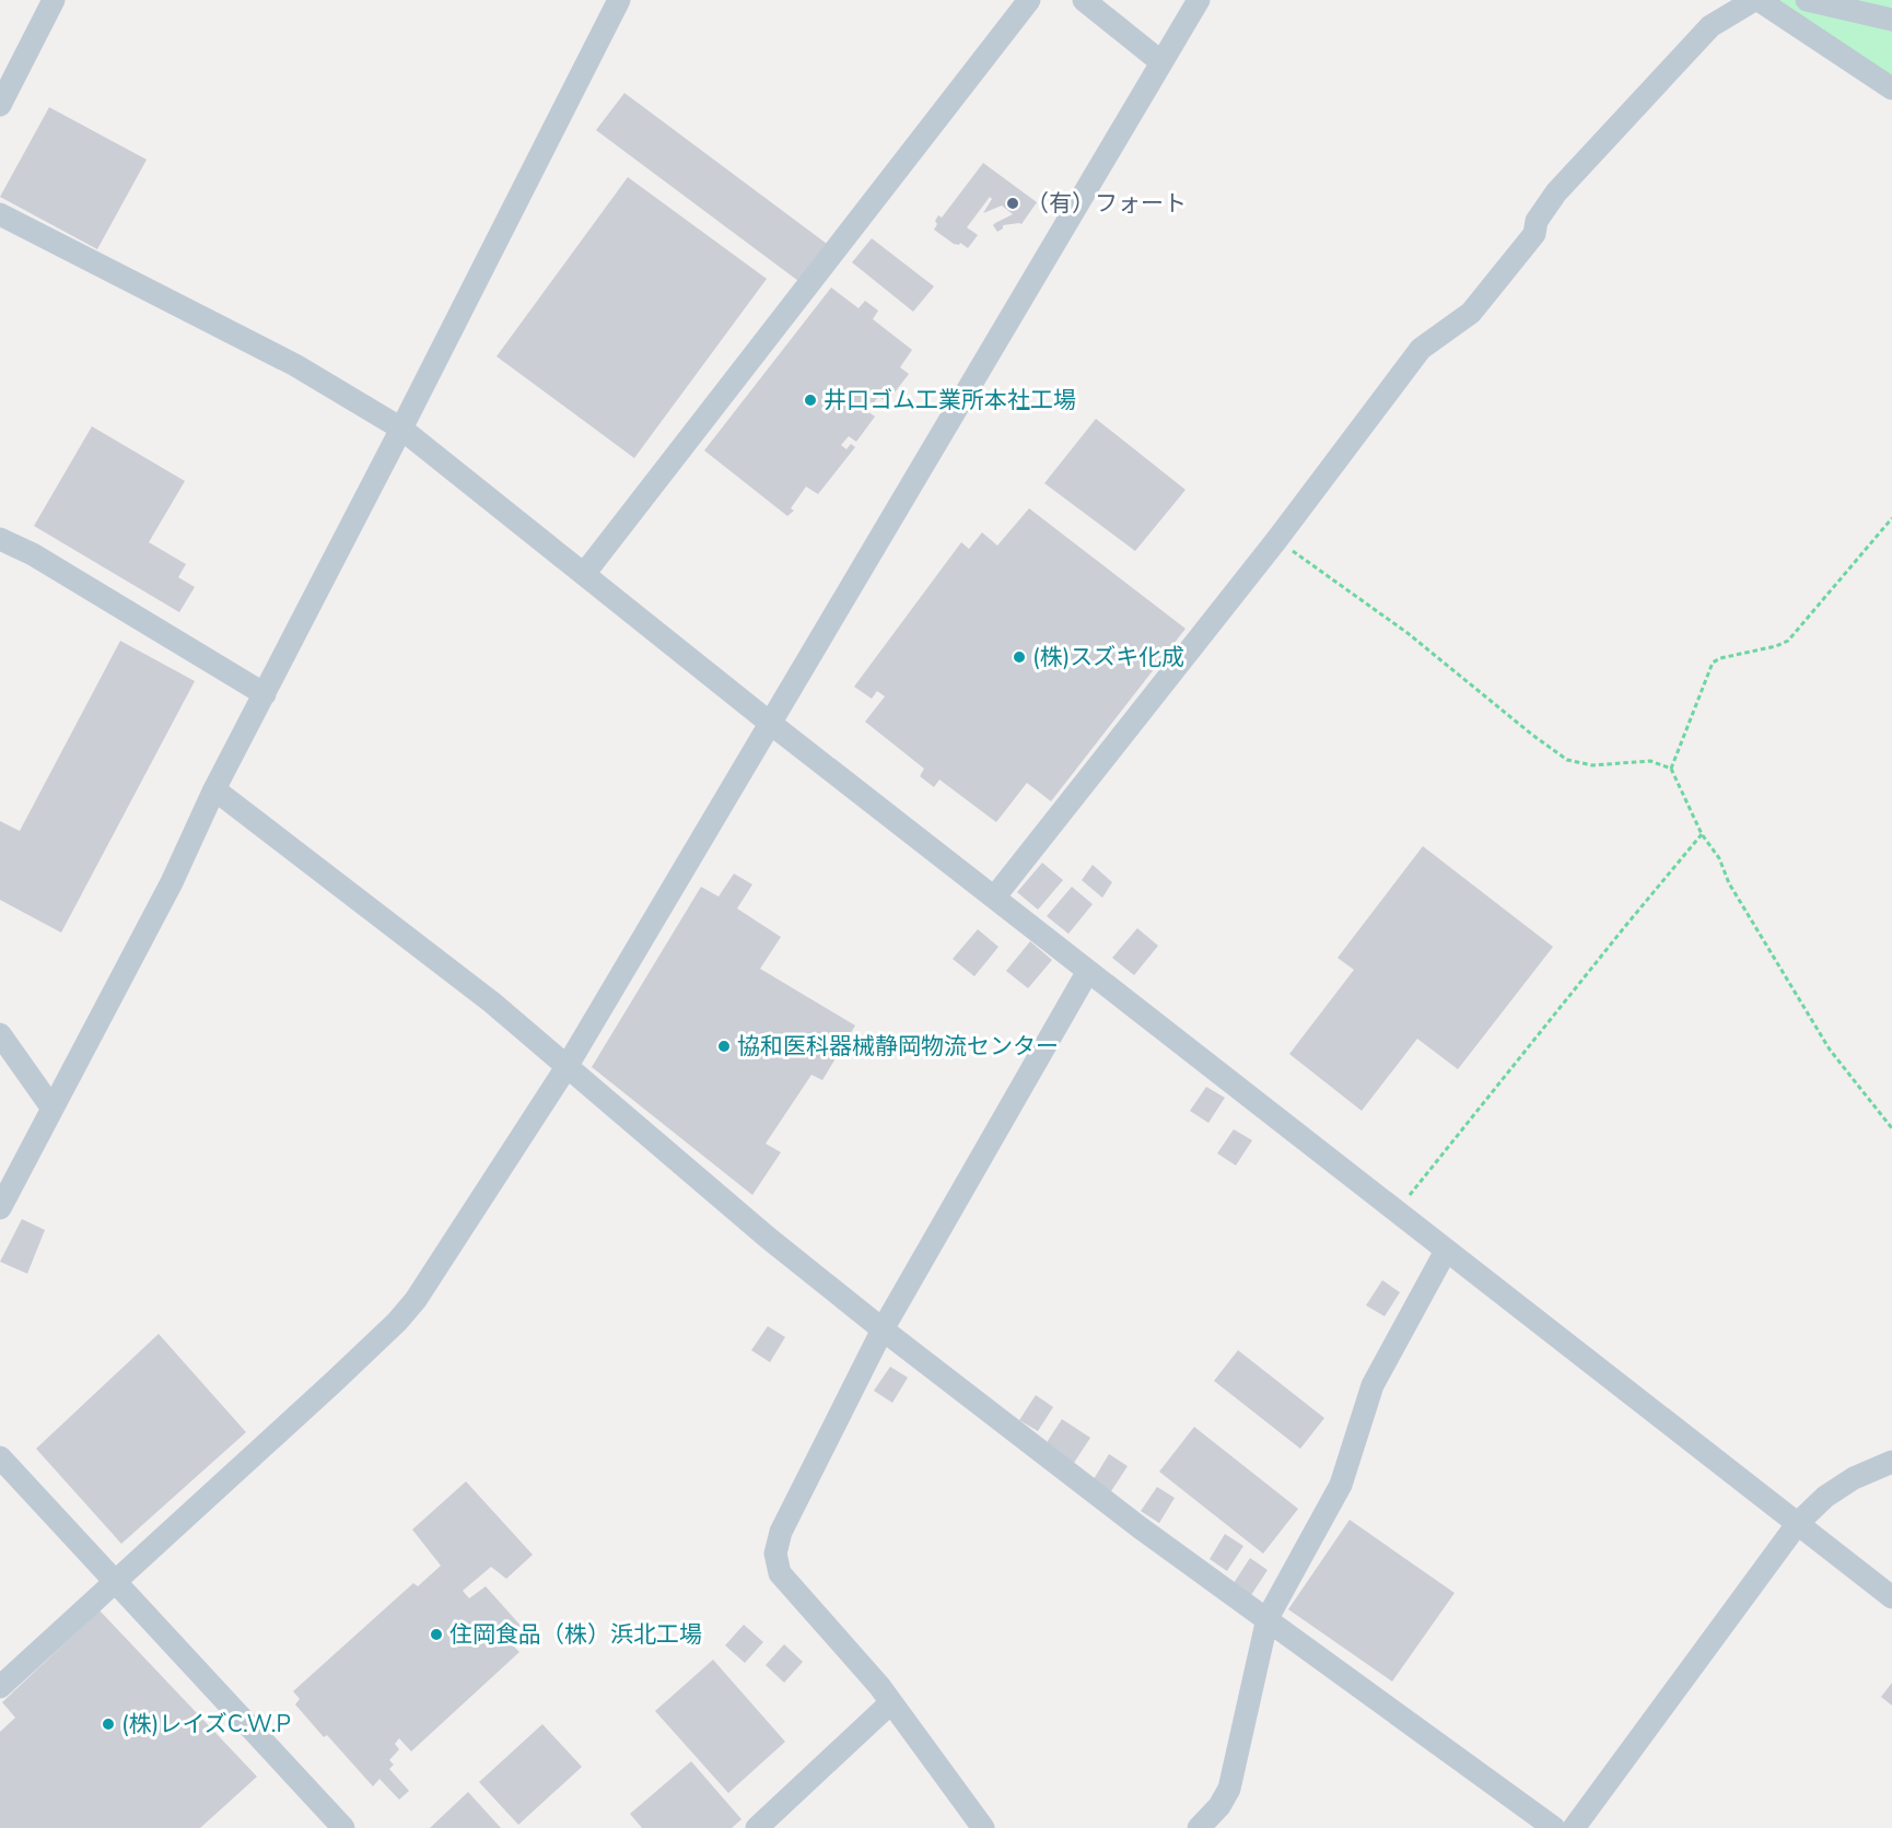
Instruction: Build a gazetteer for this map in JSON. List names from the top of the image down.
{
  "places": [
    "（有）フォート",
    "井口ゴム工業所本社工場",
    "(株)スズキ化成",
    "協和医科器械静岡物流センター",
    "住岡食品（株）浜北工場",
    "(株)レイズC.W.P"
  ]
}
